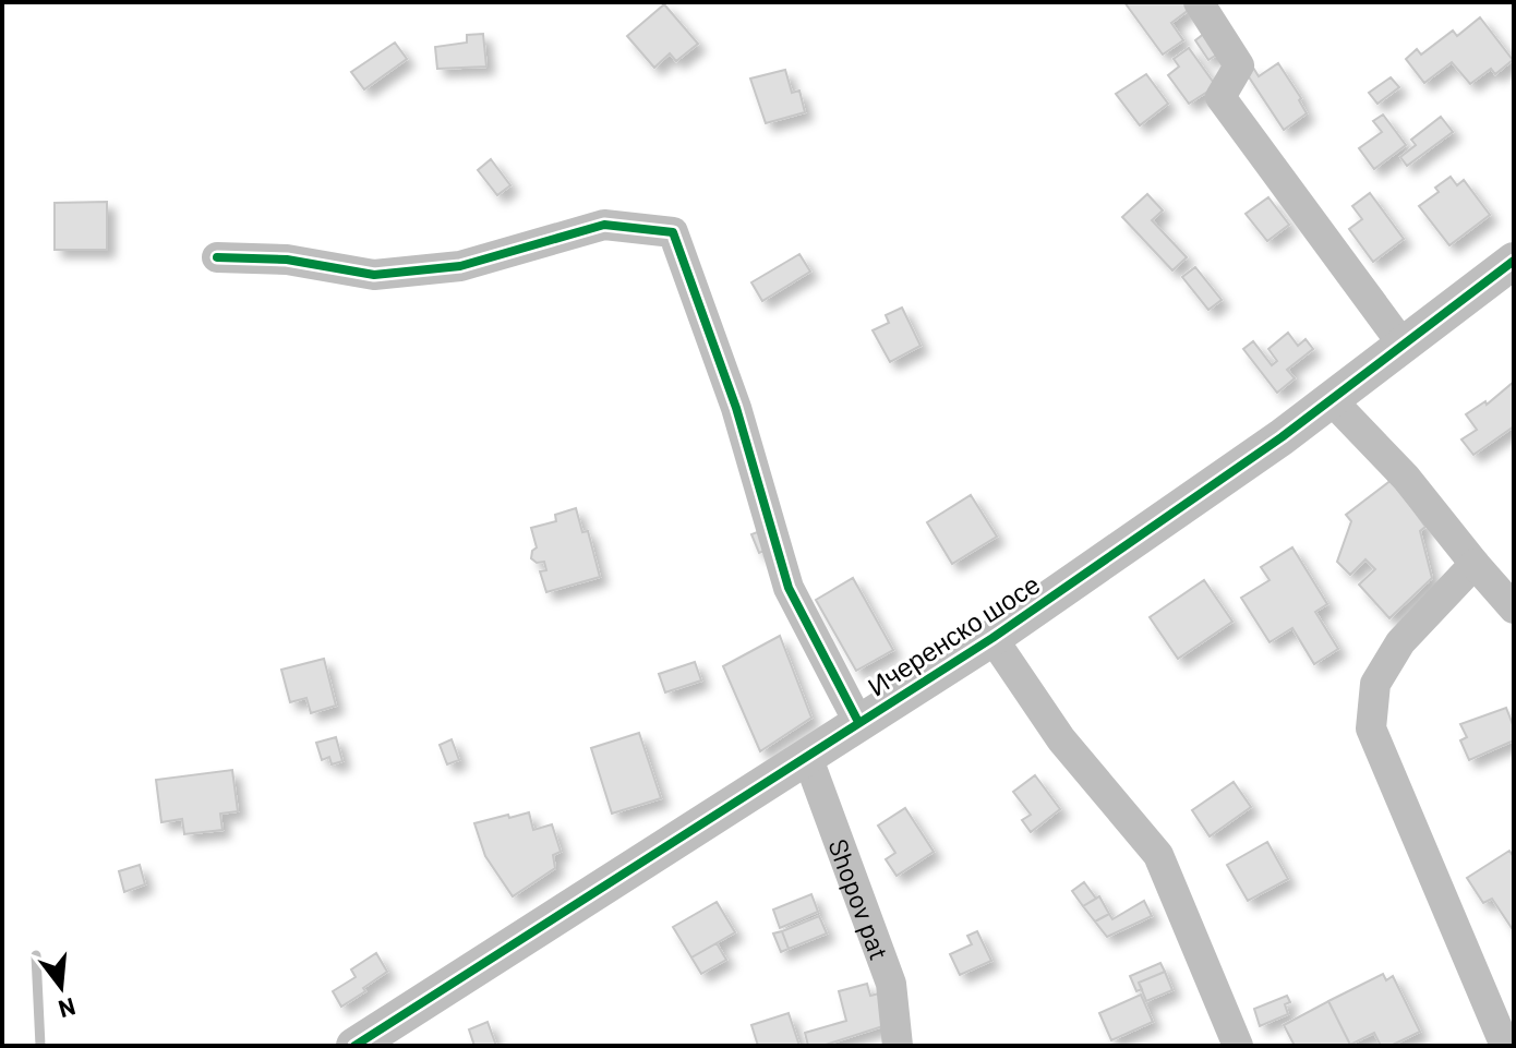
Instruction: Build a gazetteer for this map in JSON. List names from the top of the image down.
{
  "streets": {
    "street": ["Ичеренско шосе", "Shopov pat"]
  },
  "crossings": [
    ["Ичеренско шосе", "Shopov pat"]
  ],
  "north": "bottom"
}
